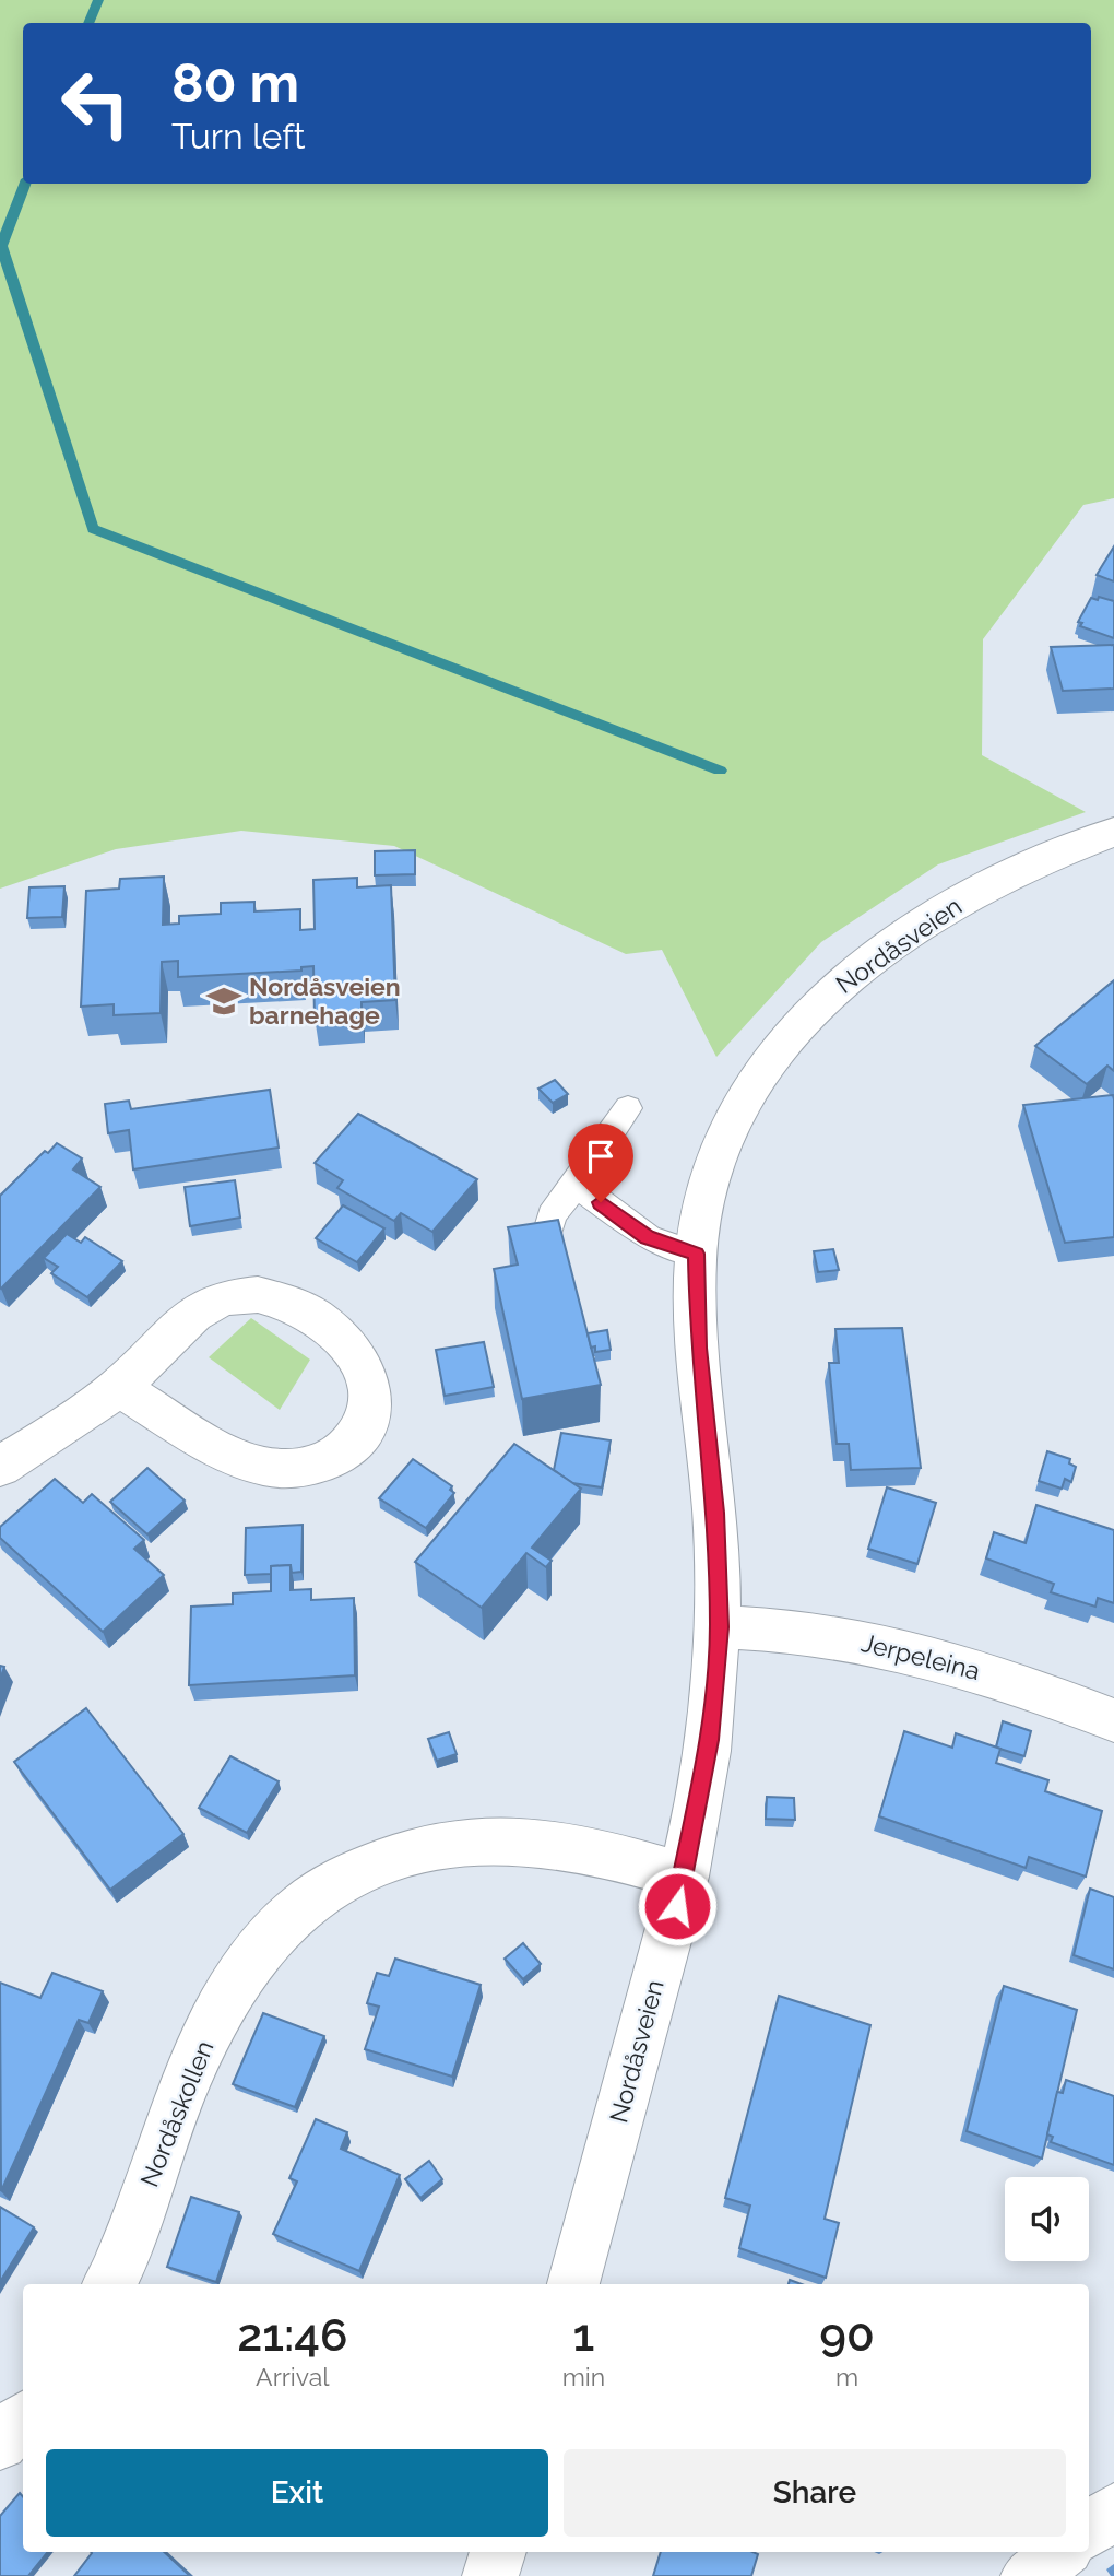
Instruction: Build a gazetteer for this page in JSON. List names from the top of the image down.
{
  "streets": {
    "street": ["Nordåsveien", "Jerpeleina", "Nordåskollen"]
  },
  "crossings": [
    ["Nordåsveien", "Jerpeleina"],
    ["Nordåsveien", "Nordåskollen"]
  ],
  "places": {
    "school or university": ["Nordåsveien barnehage"]
  },
  "page": {
    "turn": ["80 m", "Turn left"],
    "eta": [
      "21:46",
      "Arrival",
      "1",
      "min",
      "90",
      "m"
    ],
    "buttons": ["Exit", "Share"]
  }
}
